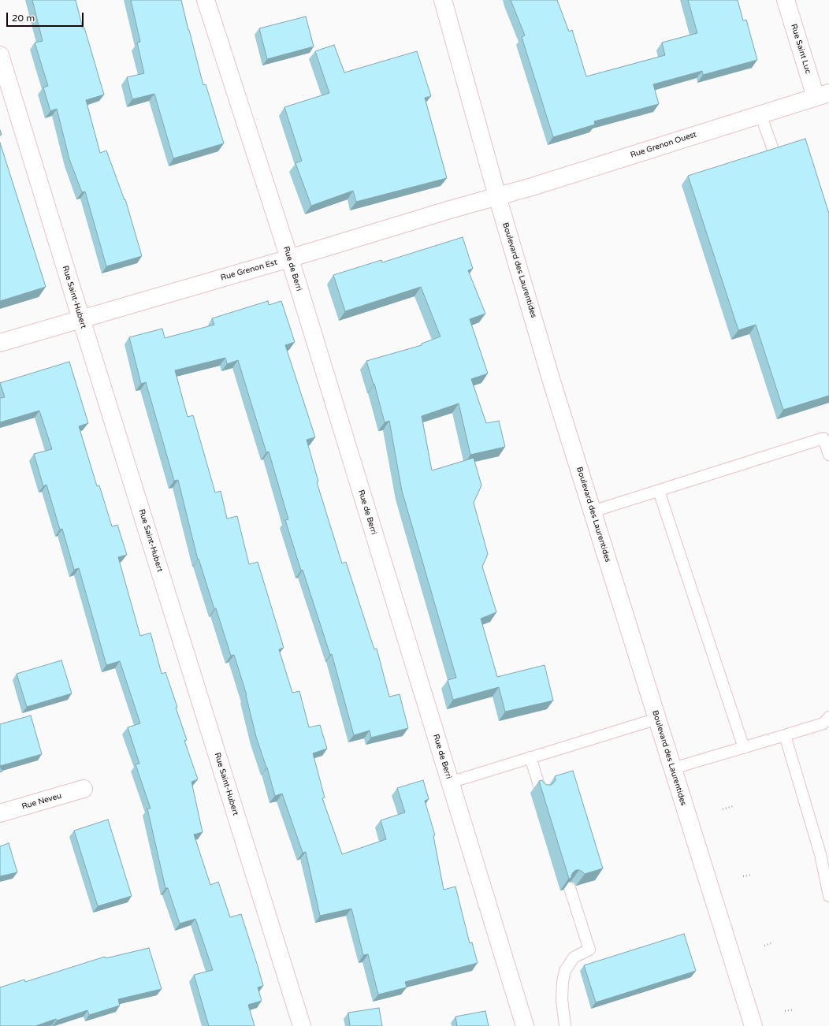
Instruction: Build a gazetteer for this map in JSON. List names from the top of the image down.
{
  "streets": {
    "street": [
      "Rue Saint Luc",
      "Rue Grenon Ouest",
      "Rue de Berri",
      "Rue Grenon Est",
      "Boulevard des Laurentides",
      "Rue Saint-Hubert",
      "Rue Neveu"
    ]
  },
  "crossings": [
    ["Rue Saint Luc", "Rue Grenon Ouest"],
    ["Rue Grenon Ouest", "Rue Grenon Est"],
    ["Rue Grenon Ouest", "Boulevard des Laurentides"],
    ["Rue de Berri", "Rue Grenon Est"],
    ["Rue Grenon Est", "Boulevard des Laurentides"],
    ["Rue Grenon Est", "Rue Saint-Hubert"]
  ],
  "scale_bar": "20 m"
}
